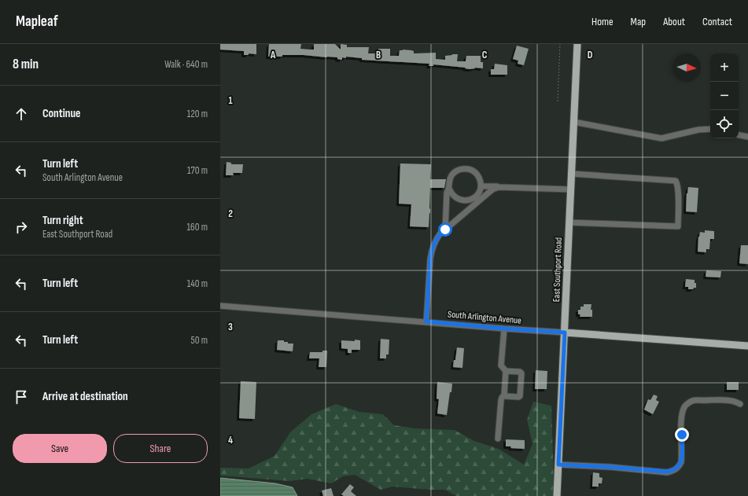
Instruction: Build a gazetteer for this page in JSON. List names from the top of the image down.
{
  "streets": {
    "main road": ["East Southport Road", "South Arlington Avenue"]
  },
  "crossings": [
    ["East Southport Road", "South Arlington Avenue"]
  ],
  "north": "right",
  "page": {
    "header": "Mapleaf",
    "nav": [
      "Home",
      "Map",
      "About",
      "Contact"
    ],
    "heading": ["8 min", "Walk · 640 m"],
    "map_buttons": ["+", "−"],
    "list": [
      ["Continue", "120 m"],
      ["Turn left", "South Arlington Avenue", "170 m"],
      ["Turn right", "East Southport Road", "160 m"],
      ["Turn left", "140 m"],
      ["Turn left", "50 m"],
      "Arrive at destination"
    ],
    "buttons": ["Save", "Share"]
  },
  "grid": {
    "columns": [
      "A",
      "B",
      "C",
      "D"
    ],
    "rows": [
      "1",
      "2",
      "3",
      "4"
    ]
  }
}
